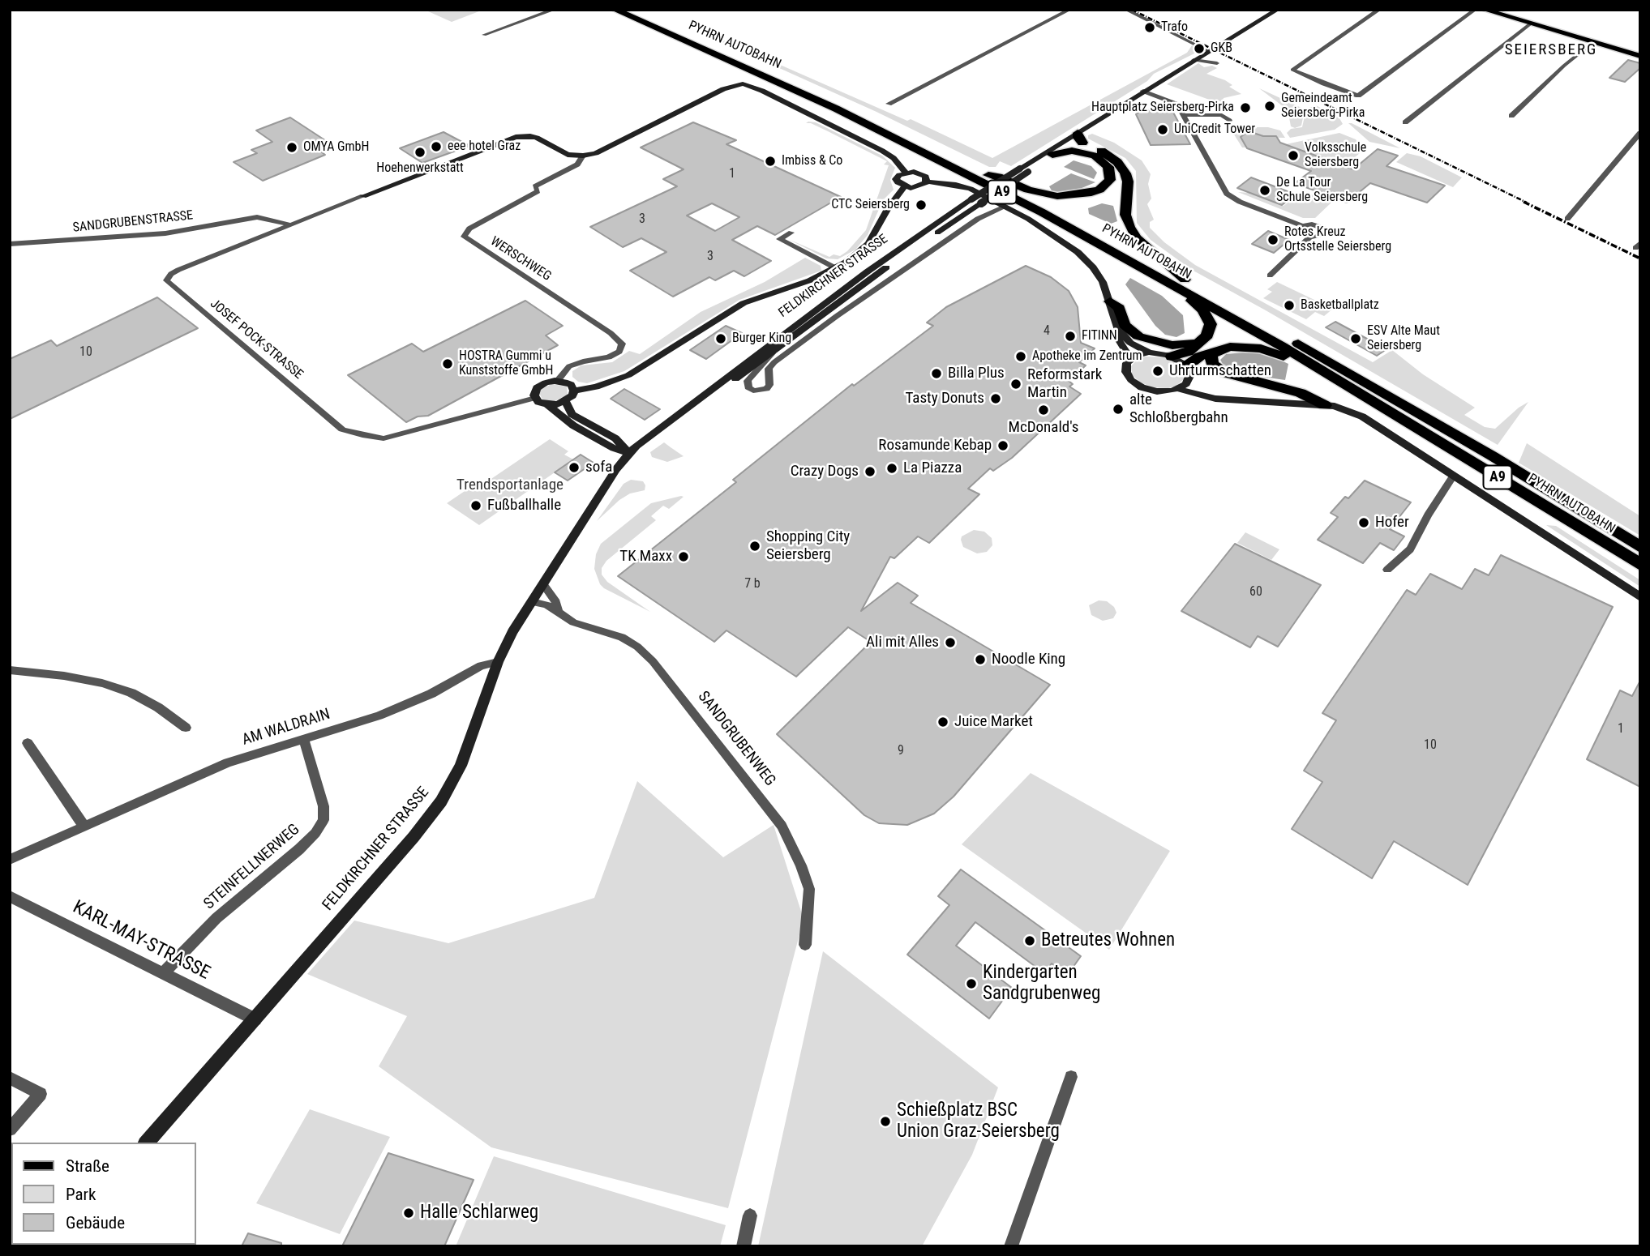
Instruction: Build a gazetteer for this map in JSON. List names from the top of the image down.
{
  "streets": {
    "highway": ["PYHRN AUTOBAHN", "A9"],
    "main road": ["WERSCHWEG", "FELDKIRCHNER STRASSE"],
    "street": [
      "SANDGRUBENSTRASSE",
      "JOSEF POCK-STRASSE",
      "AM WALDRAIN",
      "SANDGRUBENWEG",
      "STEINFELLNERWEG",
      "KARL-MAY-STRASSE"
    ]
  },
  "crossings": [
    ["SANDGRUBENSTRASSE", "JOSEF POCK-STRASSE"],
    ["WERSCHWEG", "JOSEF POCK-STRASSE"],
    ["FELDKIRCHNER STRASSE", "AM WALDRAIN"],
    ["FELDKIRCHNER STRASSE", "SANDGRUBENWEG"],
    ["FELDKIRCHNER STRASSE", "KARL-MAY-STRASSE"],
    ["AM WALDRAIN", "STEINFELLNERWEG"],
    ["STEINFELLNERWEG", "KARL-MAY-STRASSE"]
  ],
  "districts": ["SEIERSBERG"],
  "parks": ["Trendsportanlage"],
  "places": [
    "Trafo",
    "GKB",
    "Gemeindeamt Seiersberg-Pirka",
    "Hauptplatz Seiersberg-Pirka",
    "UniCredit Tower",
    "eee hotel Graz",
    "OMYA GmbH",
    "Hoehenwerkstatt",
    "Volksschule Seiersberg",
    "Imbiss & Co",
    "De La Tour Schule Seiersberg",
    "CTC Seiersberg",
    "Rotes Kreuz Ortsstelle Seiersberg",
    "Basketballplatz",
    "FITINN",
    "Burger King",
    "ESV Alte Maut Seiersberg",
    "Apotheke im Zentrum",
    "HOSTRA Gummi u Kunststoffe GmbH",
    "Uhrturmschatten",
    "Billa Plus",
    "Reformstark Martin",
    "Tasty Donuts",
    "alte Schloßbergbahn",
    "McDonald's",
    "Rosamunde Kebap",
    "sofa",
    "La Piazza",
    "Crazy Dogs",
    "Fußballhalle",
    "Hofer",
    "Shopping City Seiersberg",
    "TK Maxx",
    "Ali mit Alles",
    "Noodle King",
    "Juice Market",
    "Betreutes Wohnen",
    "Kindergarten Sandgrubenweg",
    "Schießplatz BSC Union Graz-Seiersberg",
    "Halle Schlarweg"
  ],
  "house_numbers": [
    "1",
    "3",
    "3",
    "4",
    "10",
    "7 b",
    "60",
    "1",
    "10",
    "9"
  ],
  "legend": ["Straße", "Park", "Gebäude"]
}
